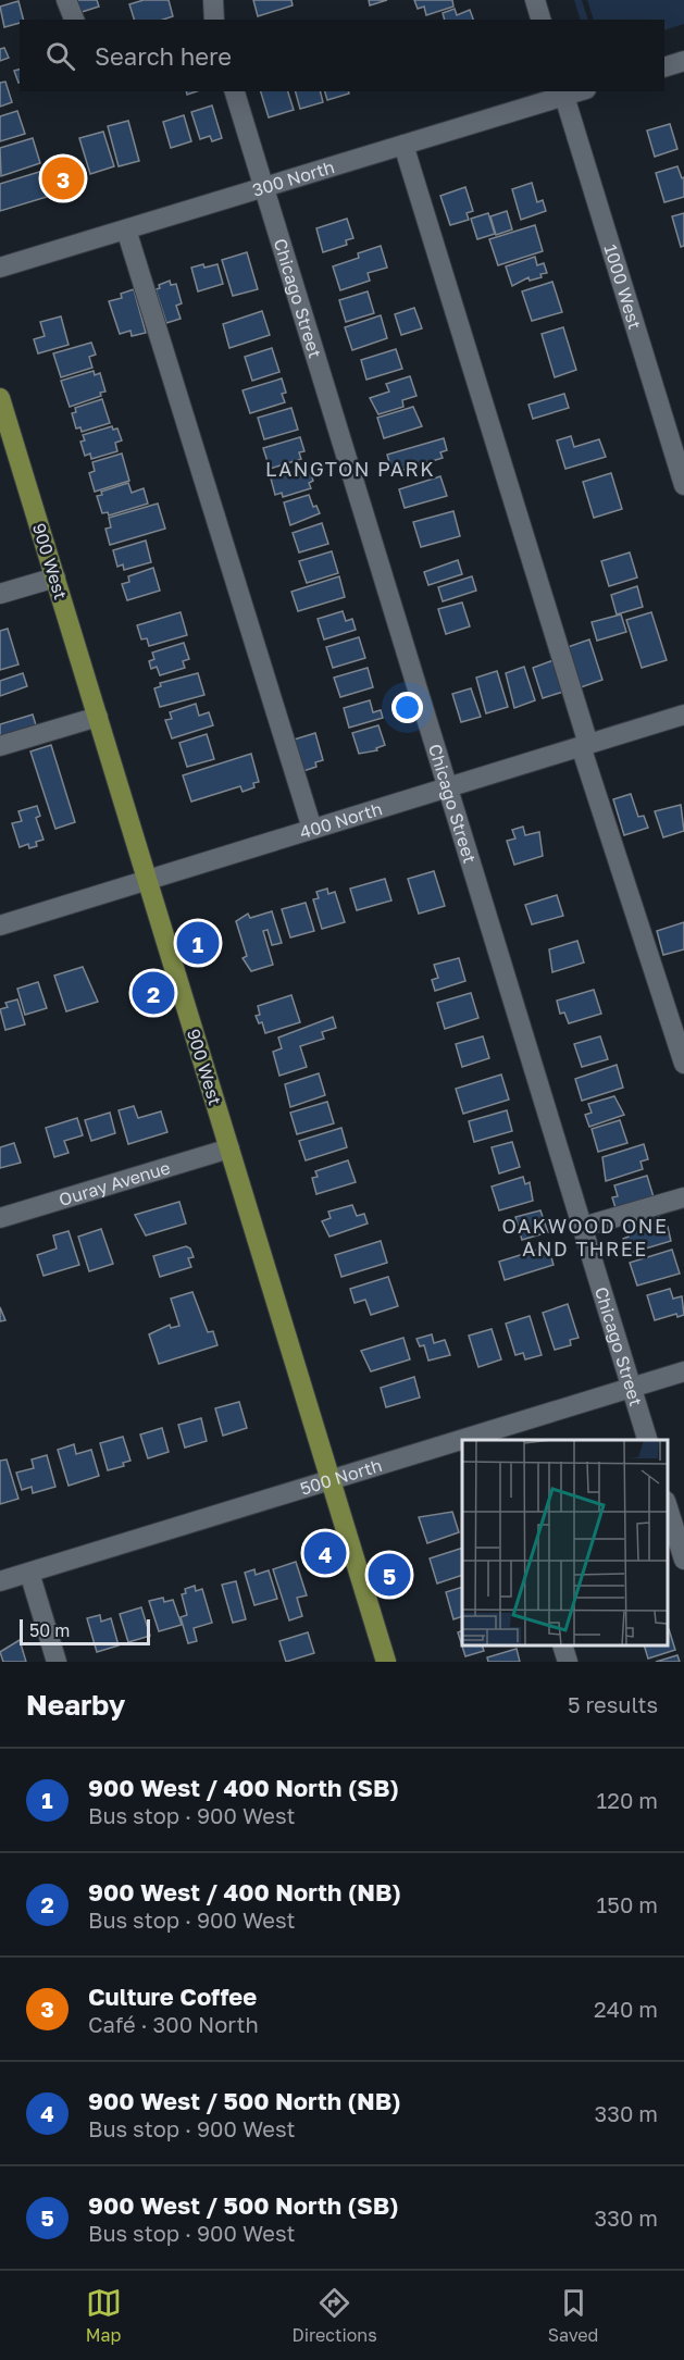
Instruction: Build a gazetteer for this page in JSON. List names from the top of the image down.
{
  "streets": {
    "main road": ["900 West"],
    "street": [
      "300 North",
      "1000 West",
      "Chicago Street",
      "400 North",
      "Ouray Avenue",
      "500 North"
    ]
  },
  "crossings": [
    ["300 North", "1000 West"],
    ["300 North", "Chicago Street"],
    ["Chicago Street", "400 North"],
    ["Chicago Street", "500 North"],
    ["900 West", "400 North"],
    ["900 West", "Ouray Avenue"],
    ["900 West", "500 North"]
  ],
  "districts": ["LANGTON PARK", "OAKWOOD ONE AND THREE"],
  "scale_bar": "50 m",
  "page": {
    "search": "Search here",
    "pins": [
      "3",
      "1",
      "2",
      "4",
      "5"
    ],
    "scale": "50 m",
    "heading": ["Nearby", "5 results"],
    "list": [
      {
        "mark": "1",
        "name": "900 West / 400 North (SB)",
        "note": "Bus stop · 900 West",
        "value": "120 m"
      },
      {
        "mark": "2",
        "name": "900 West / 400 North (NB)",
        "note": "Bus stop · 900 West",
        "value": "150 m"
      },
      {
        "mark": "3",
        "name": "Culture Coffee",
        "note": "Café · 300 North",
        "value": "240 m"
      },
      {
        "mark": "4",
        "name": "900 West / 500 North (NB)",
        "note": "Bus stop · 900 West",
        "value": "330 m"
      },
      {
        "mark": "5",
        "name": "900 West / 500 North (SB)",
        "note": "Bus stop · 900 West",
        "value": "330 m"
      }
    ],
    "nav": ["Map", "Directions", "Saved"]
  }
}
